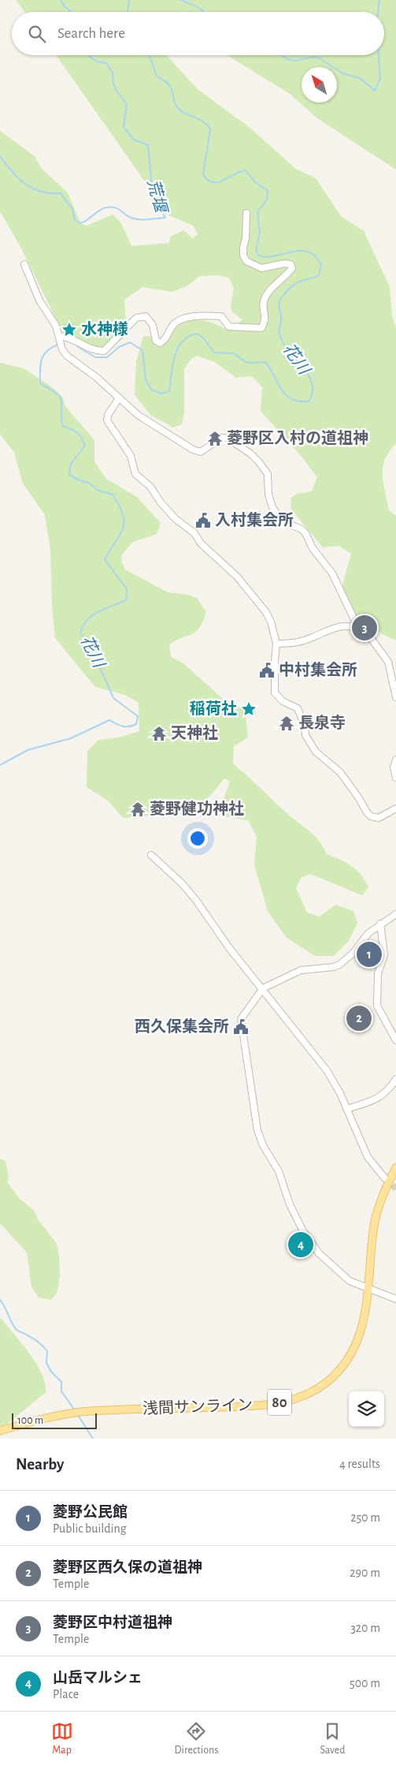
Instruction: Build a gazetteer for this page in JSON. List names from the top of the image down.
{
  "streets": {
    "main road": ["80", "浅間サンライン"]
  },
  "water": ["荒堰", "花川"],
  "places": {
    "place": ["水神様", "稲荷社"],
    "temple": [
      "菱野区入村の道祖神",
      "長泉寺",
      "天神社",
      "菱野健功神社"
    ],
    "public building": ["入村集会所", "中村集会所", "西久保集会所"]
  },
  "scale_bar": "100 m",
  "north": "top left",
  "page": {
    "search": "Search here",
    "pins": [
      "3",
      "1",
      "2",
      "4"
    ],
    "scale": "100 m",
    "heading": ["Nearby", "4 results"],
    "list": [
      {
        "mark": "1",
        "name": "菱野公民館",
        "note": "Public building",
        "value": "250 m"
      },
      {
        "mark": "2",
        "name": "菱野区西久保の道祖神",
        "note": "Temple",
        "value": "290 m"
      },
      {
        "mark": "3",
        "name": "菱野区中村道祖神",
        "note": "Temple",
        "value": "320 m"
      },
      {
        "mark": "4",
        "name": "山岳マルシェ",
        "note": "Place",
        "value": "500 m"
      }
    ],
    "nav": ["Map", "Directions", "Saved"]
  }
}
